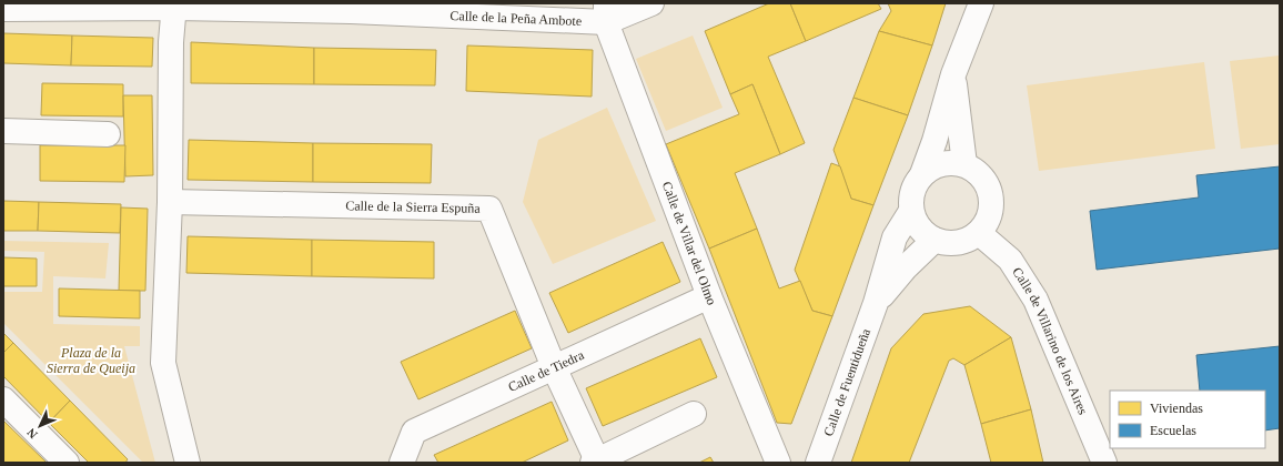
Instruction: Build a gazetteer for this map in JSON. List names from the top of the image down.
{
  "streets": {
    "street": [
      "Calle de la Peña Ambote",
      "Calle de la Sierra Espuña",
      "Calle de Villar del Olmo",
      "Calle de Villarino de los Aires",
      "Calle de Tiedra",
      "Calle de Fuentidueña"
    ]
  },
  "crossings": [
    ["Calle de la Peña Ambote", "Calle de Villar del Olmo"],
    ["Calle de la Sierra Espuña", "Calle de Tiedra"],
    ["Calle de Villar del Olmo", "Calle de Tiedra"],
    ["Calle de Villarino de los Aires", "Calle de Fuentidueña"]
  ],
  "parks": ["Plaza de la Sierra de Queija"],
  "legend": ["Viviendas", "Escuelas"],
  "north": "bottom left"
}
